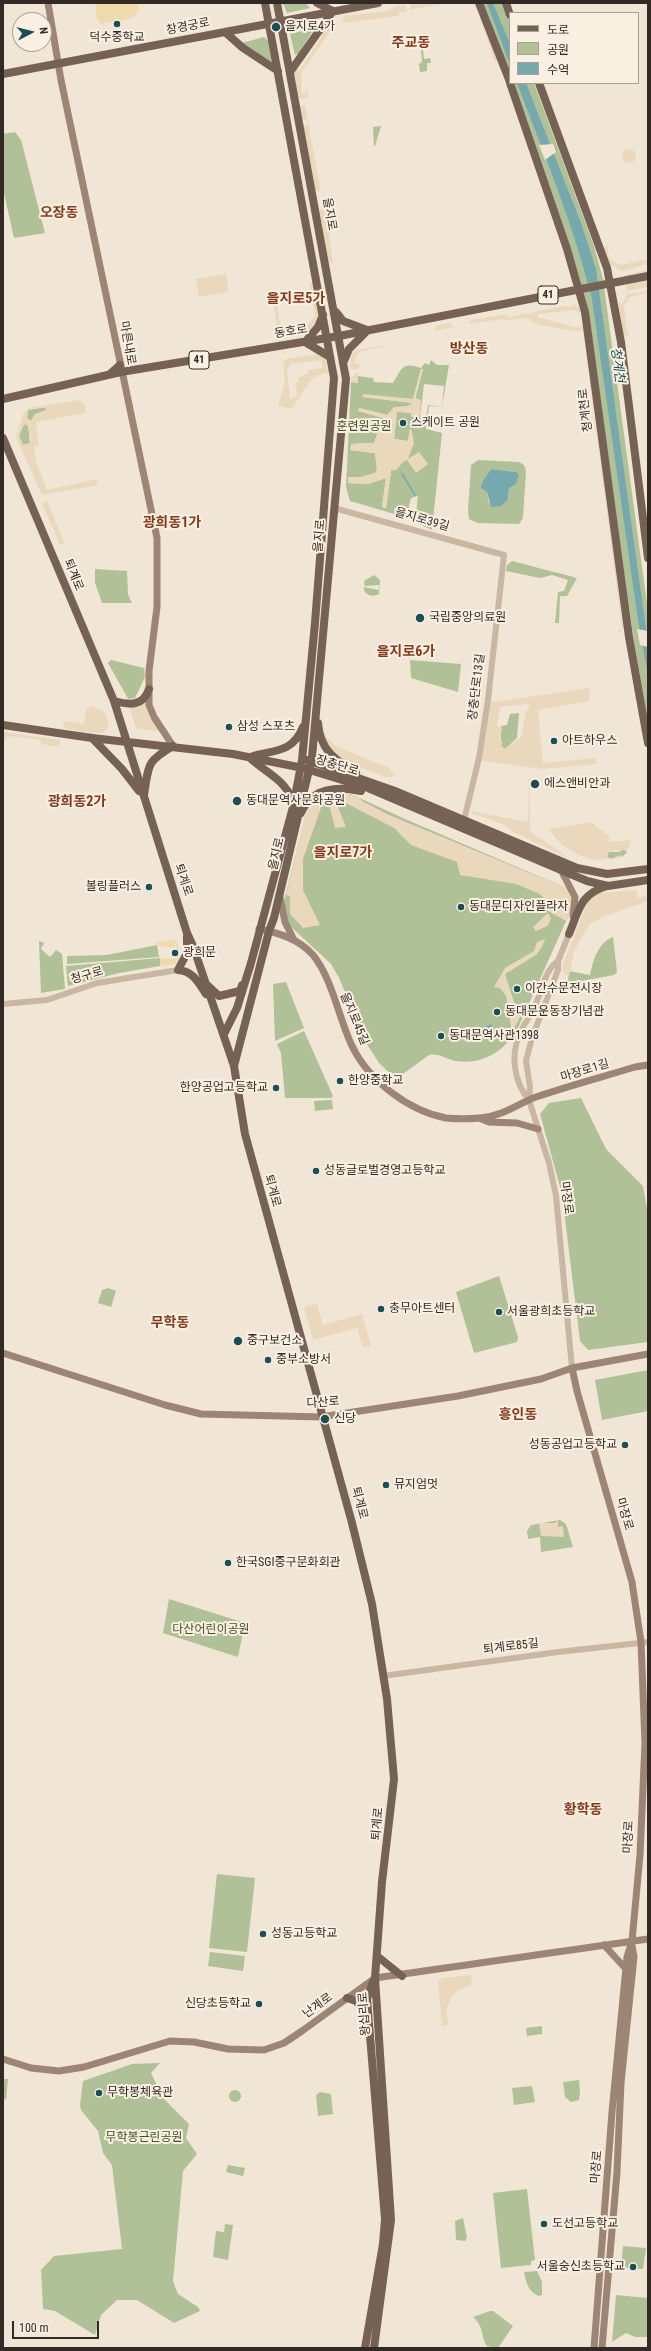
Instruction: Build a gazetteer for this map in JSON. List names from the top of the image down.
{
  "streets": {
    "main road": [
      "창경궁로",
      "을지로",
      "41",
      "동호로",
      "마른내로",
      "청계천로",
      "퇴계로",
      "장충단로",
      "을지로45길",
      "마장로1길",
      "마장로",
      "다산로",
      "난계로",
      "왕십리로"
    ],
    "street": [
      "을지로39길",
      "장충단로13길",
      "청구로",
      "퇴계로85길"
    ]
  },
  "crossings": [
    ["창경궁로", "을지로"],
    ["창경궁로", "마른내로"],
    ["을지로", "동호로"],
    ["을지로", "을지로39길"],
    ["을지로", "퇴계로"],
    ["을지로", "장충단로"],
    ["을지로", "을지로45길"],
    ["41", "동호로"],
    ["41", "청계천로"],
    ["동호로", "마른내로"],
    ["동호로", "청계천로"],
    ["마른내로", "장충단로"],
    ["을지로39길", "장충단로13길"],
    ["퇴계로", "장충단로"],
    ["퇴계로", "다산로"],
    ["퇴계로", "퇴계로85길"],
    ["퇴계로", "난계로"],
    ["퇴계로", "왕십리로"],
    ["장충단로13길", "장충단로"],
    ["을지로45길", "마장로1길"],
    ["을지로45길", "마장로"],
    ["마장로1길", "마장로"],
    ["마장로", "다산로"],
    ["마장로", "퇴계로85길"],
    ["난계로", "왕십리로"]
  ],
  "districts": [
    "주교동",
    "오장동",
    "을지로5가",
    "방산동",
    "광희동1가",
    "을지로6가",
    "광희동2가",
    "을지로7가",
    "무학동",
    "흥인동",
    "황학동"
  ],
  "water": ["청계천"],
  "parks": ["훈련원공원", "다산어린이공원", "무학봉근린공원"],
  "places": [
    "덕수중학교",
    "을지로4가",
    "스케이트 공원",
    "국립중앙의료원",
    "삼성 스포츠",
    "아트하우스",
    "에스앤비안과",
    "동대문역사문화공원",
    "볼링플러스",
    "동대문디자인플라자",
    "광희문",
    "이간수문전시장",
    "동대문운동장기념관",
    "동대문역사관1398",
    "한양중학교",
    "한양공업고등학교",
    "성동글로벌경영고등학교",
    "충무아트센터",
    "서울광희초등학교",
    "중구보건소",
    "중부소방서",
    "신당",
    "성동공업고등학교",
    "뮤지엄멋",
    "한국SGI중구문화회관",
    "성동고등학교",
    "신당초등학교",
    "무학봉체육관",
    "도선고등학교",
    "서울숭신초등학교"
  ],
  "legend": ["도로", "공원", "수역"],
  "scale_bar": "100 m",
  "north": "right"
}
